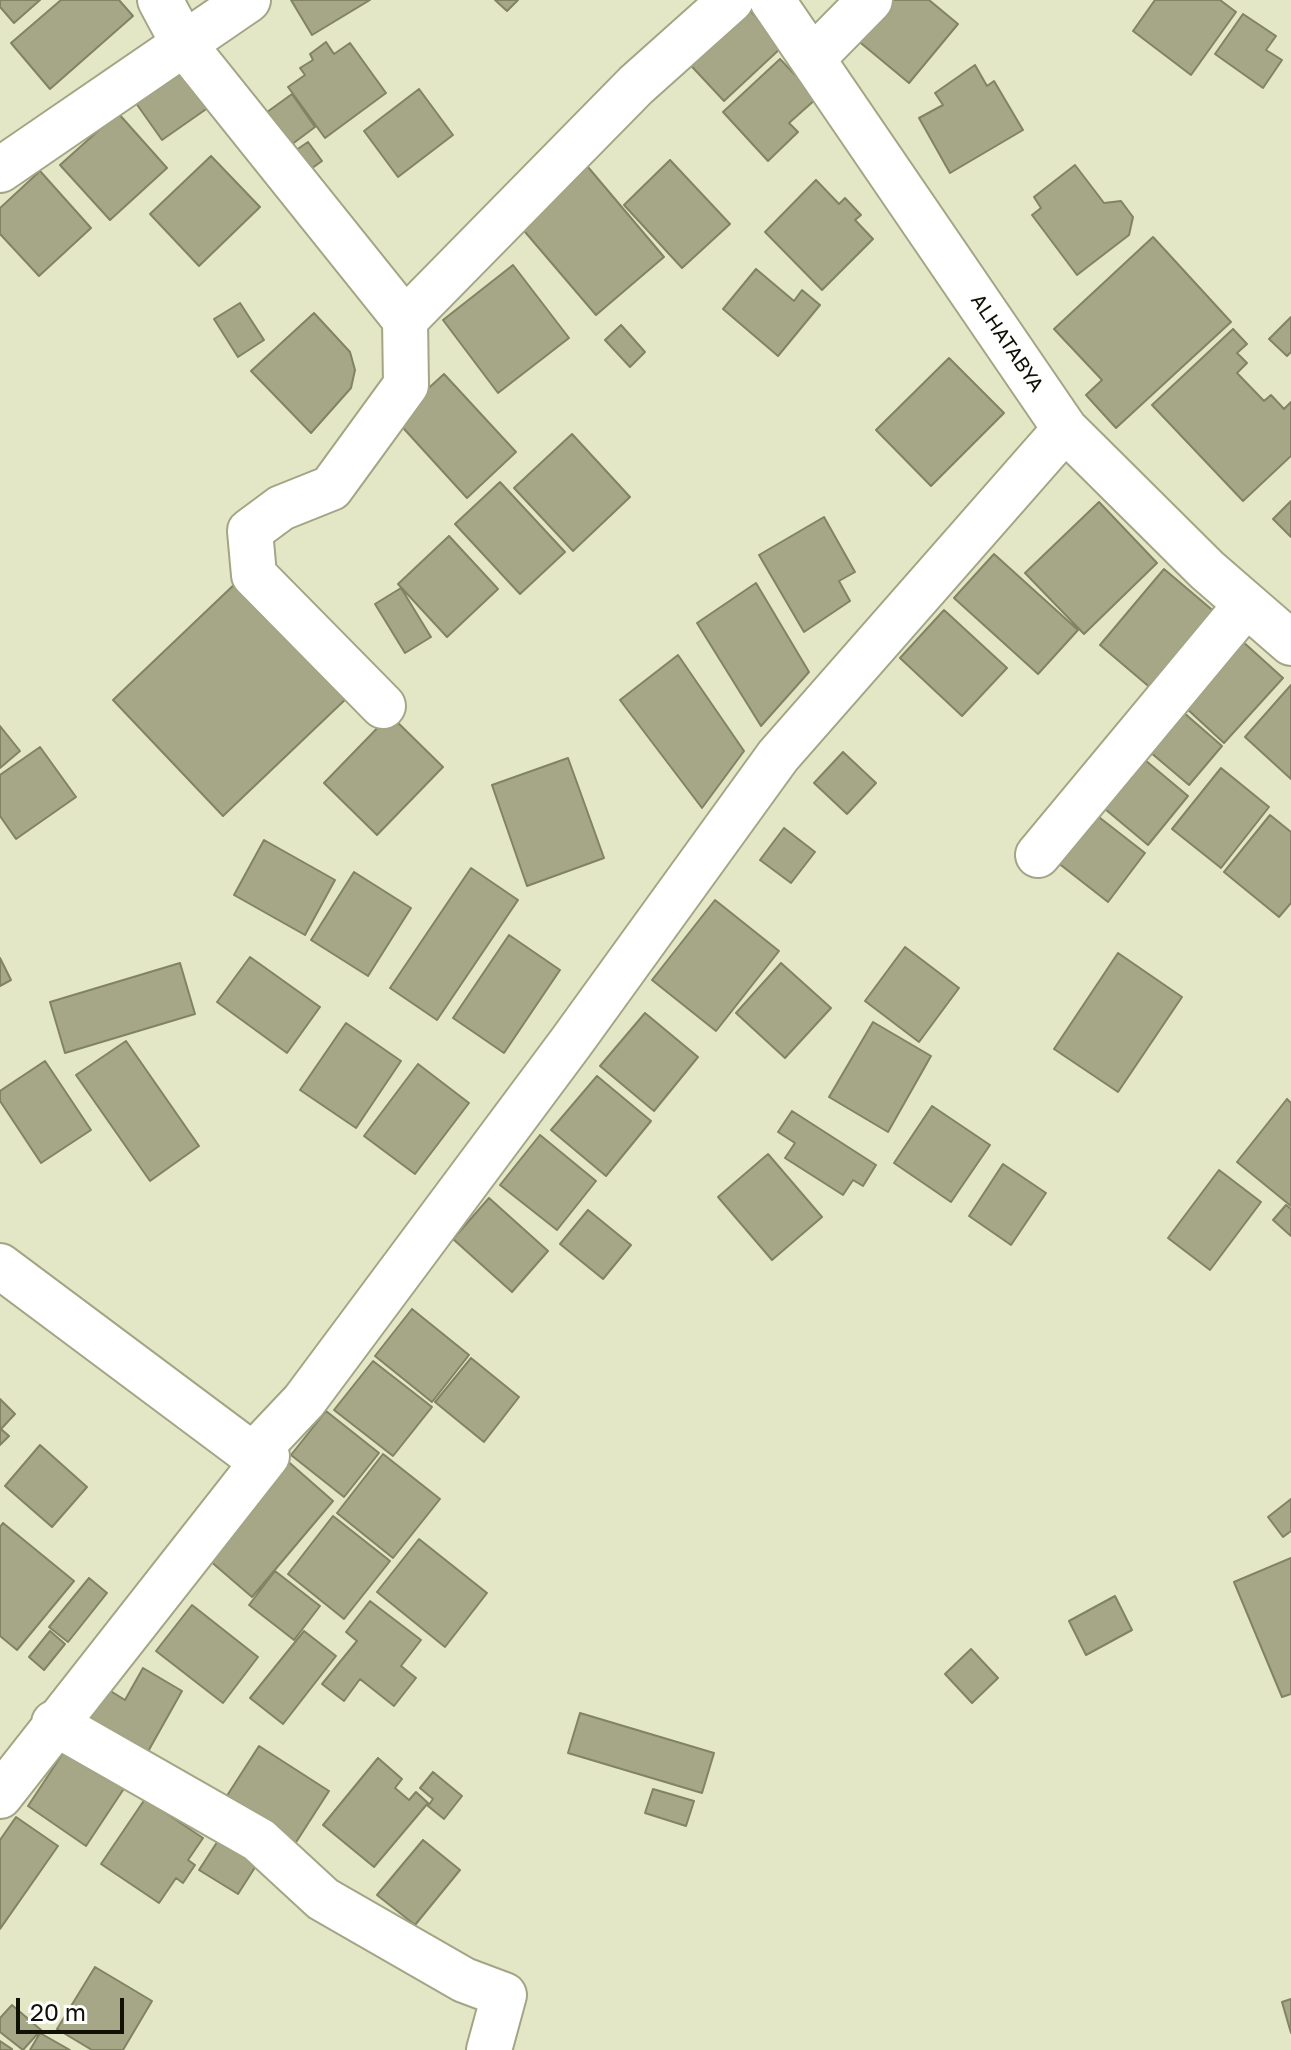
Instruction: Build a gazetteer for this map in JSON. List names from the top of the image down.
{
  "streets": {
    "street": ["ALHATABYA"]
  },
  "scale_bar": "20 m"
}
